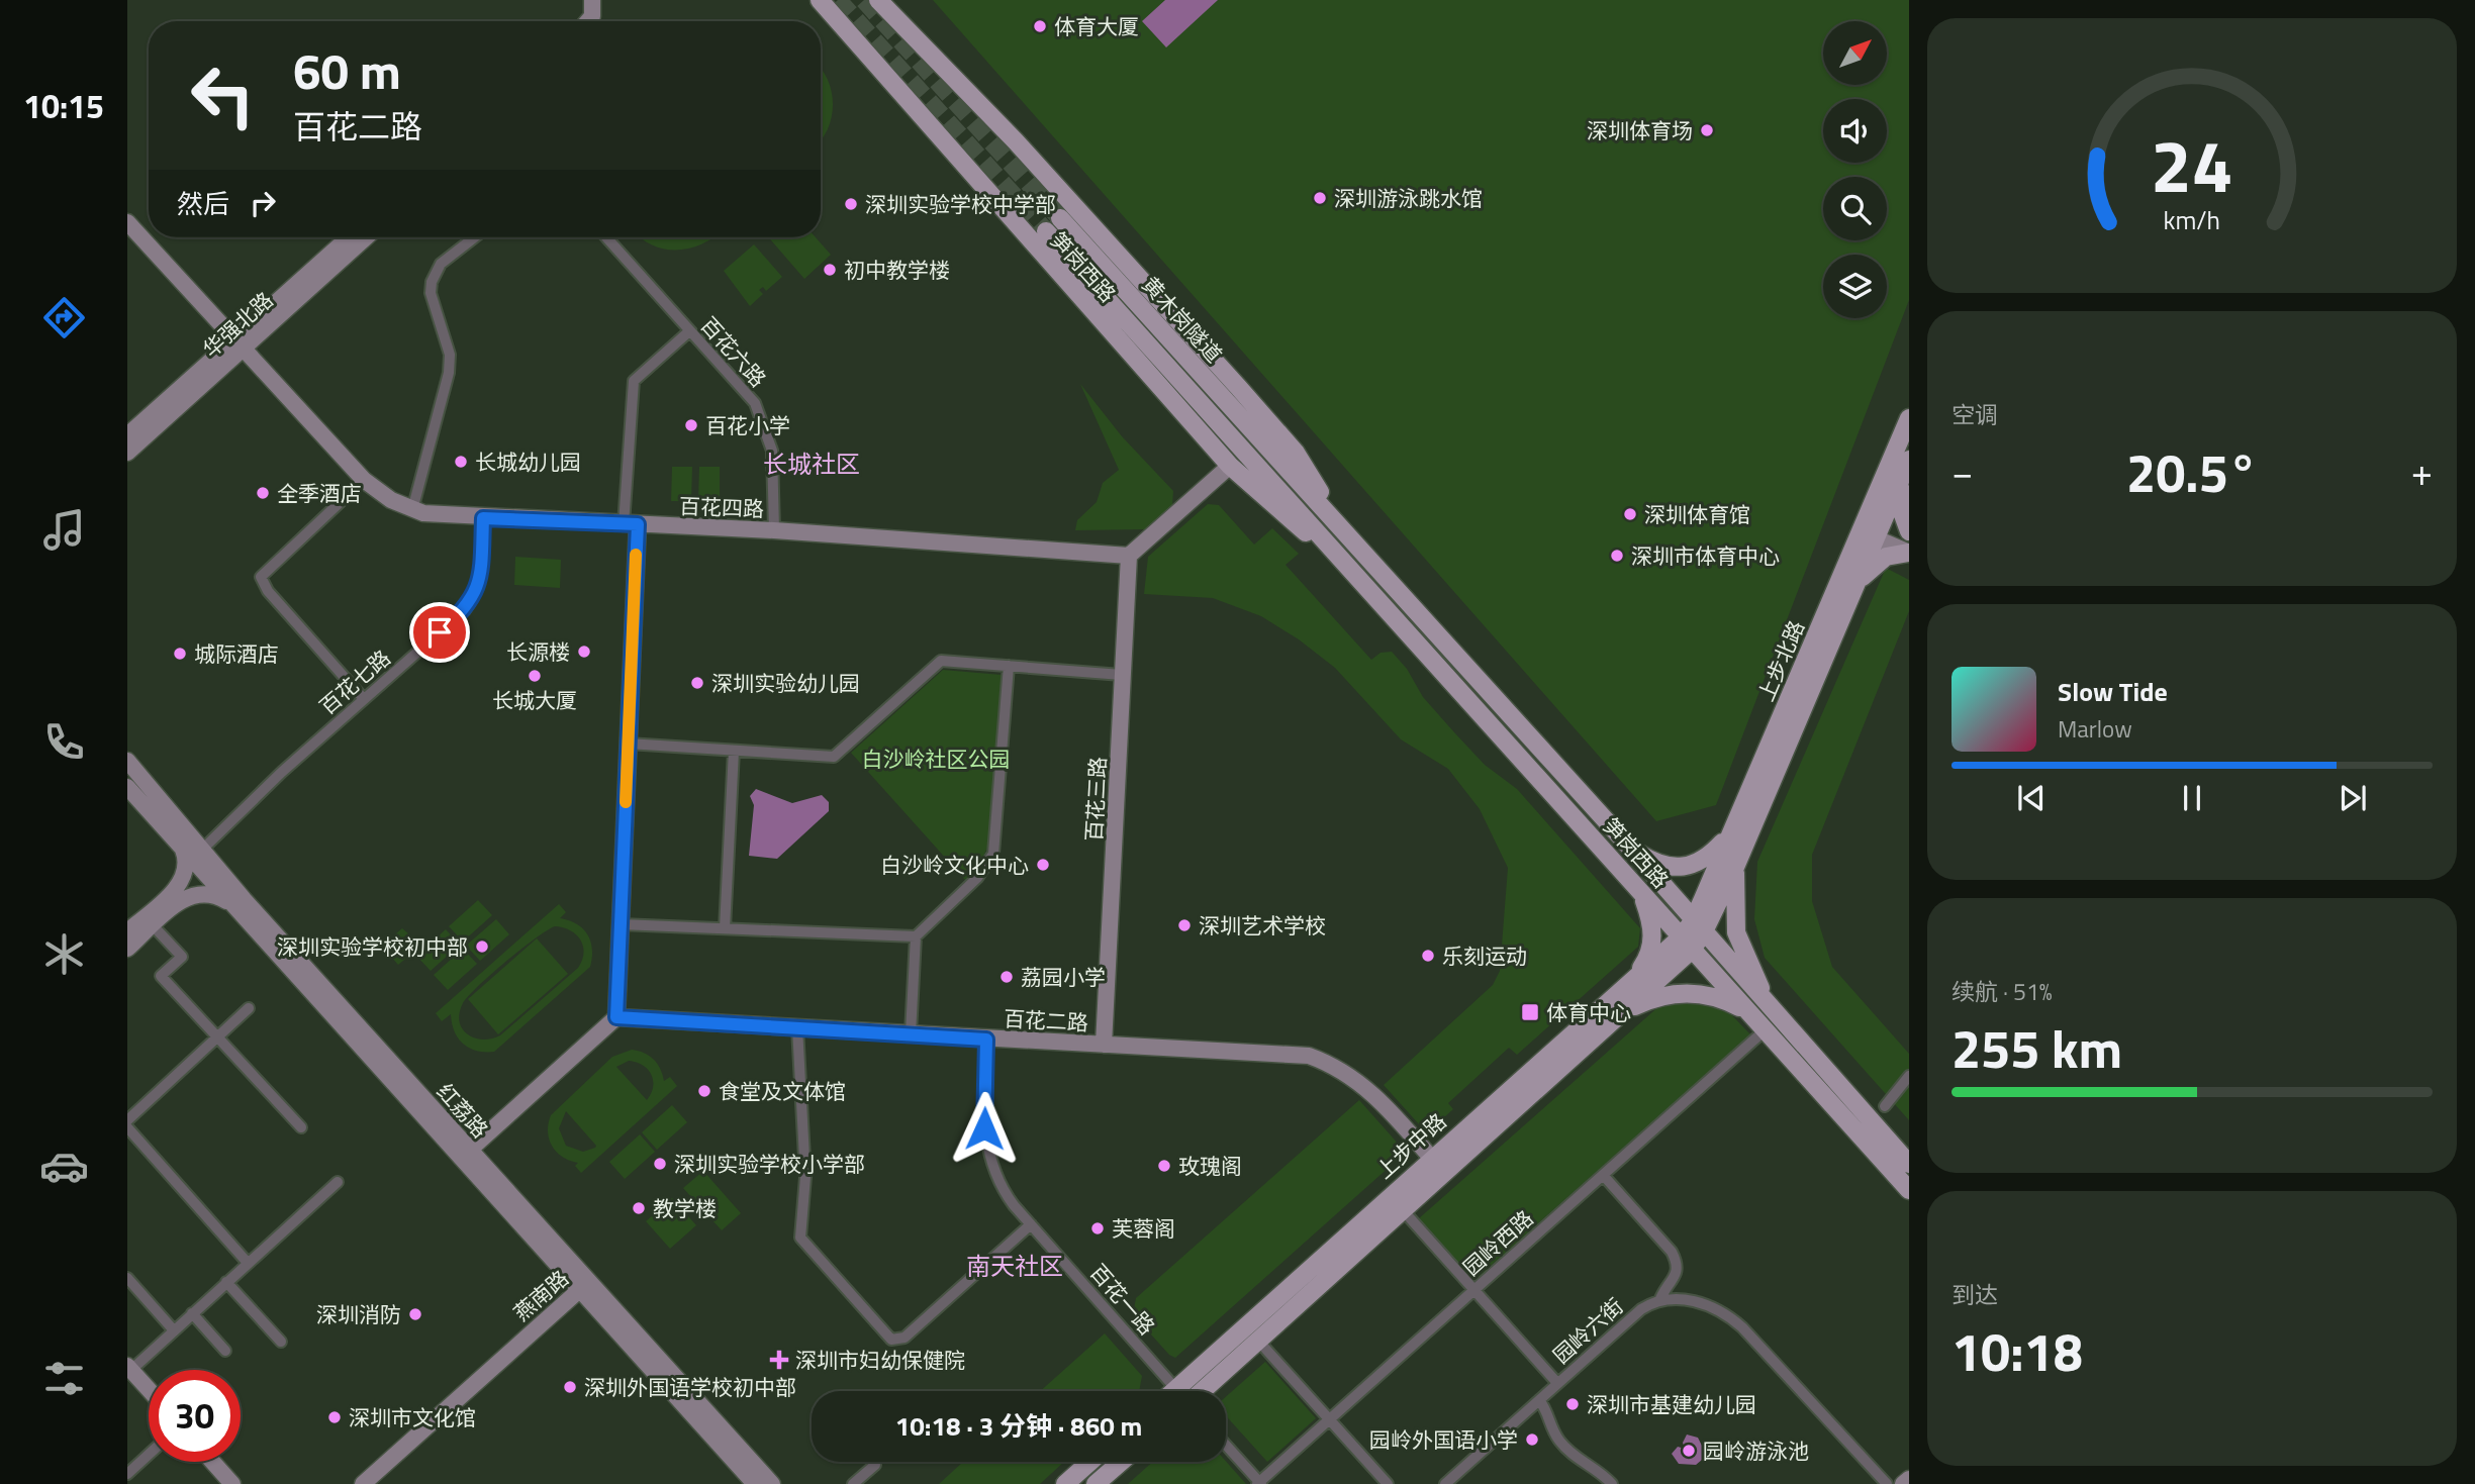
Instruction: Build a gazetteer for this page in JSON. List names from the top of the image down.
{
  "streets": {
    "main road": [
      "笋岗西路",
      "黄木岗隧道",
      "上步北路",
      "上步中路"
    ],
    "street": [
      "华强北路",
      "百花六路",
      "百花四路",
      "百花七路",
      "百花三路",
      "百花二路",
      "红荔路",
      "园岭西路",
      "燕南路",
      "百花一路",
      "园岭六街"
    ]
  },
  "crossings": [
    ["笋岗西路", "黄木岗隧道"],
    ["笋岗西路", "上步北路"],
    ["笋岗西路", "上步中路"],
    ["笋岗西路", "园岭西路"],
    ["华强北路", "百花四路"],
    ["百花六路", "百花四路"],
    ["百花四路", "百花七路"],
    ["百花四路", "百花三路"],
    ["上步北路", "上步中路"],
    ["百花七路", "红荔路"],
    ["百花三路", "百花二路"],
    ["百花二路", "上步中路"],
    ["百花二路", "百花一路"],
    ["红荔路", "燕南路"]
  ],
  "districts": ["长城社区", "南天社区"],
  "parks": ["白沙岭社区公园"],
  "places": {
    "other": [
      "体育大厦",
      "深圳体育场",
      "深圳游泳跳水馆",
      "深圳实验学校中学部",
      "初中教学楼",
      "百花小学",
      "长城幼儿园",
      "全季酒店",
      "深圳体育馆",
      "深圳市体育中心",
      "长源楼",
      "城际酒店",
      "长城大厦",
      "深圳实验幼儿园",
      "白沙岭文化中心",
      "深圳艺术学校",
      "深圳实验学校初中部",
      "乐刻运动",
      "荔园小学",
      "食堂及文体馆",
      "深圳实验学校小学部",
      "玫瑰阁",
      "教学楼",
      "芙蓉阁",
      "深圳消防",
      "深圳外国语学校初中部",
      "深圳市基建幼儿园",
      "深圳市文化馆",
      "园岭外国语小学",
      "园岭游泳池"
    ],
    "transit": ["体育中心"],
    "health": ["深圳市妇幼保健院"]
  },
  "north": "top right",
  "page": {
    "tabs": "10:15",
    "turn": ["60 m", "百花二路"],
    "then": "然后",
    "tile": [
      "空调",
      ["续航 · 51%", "255 km"],
      ["到达", "10:18"]
    ],
    "heat": ["−", "20.5°", "+"],
    "song": ["Slow Tide", "Marlow"],
    "limit": "30",
    "trip": "10:18 · 3 分钟 · 860 m",
    "gauge": ["24", "km/h"]
  }
}
